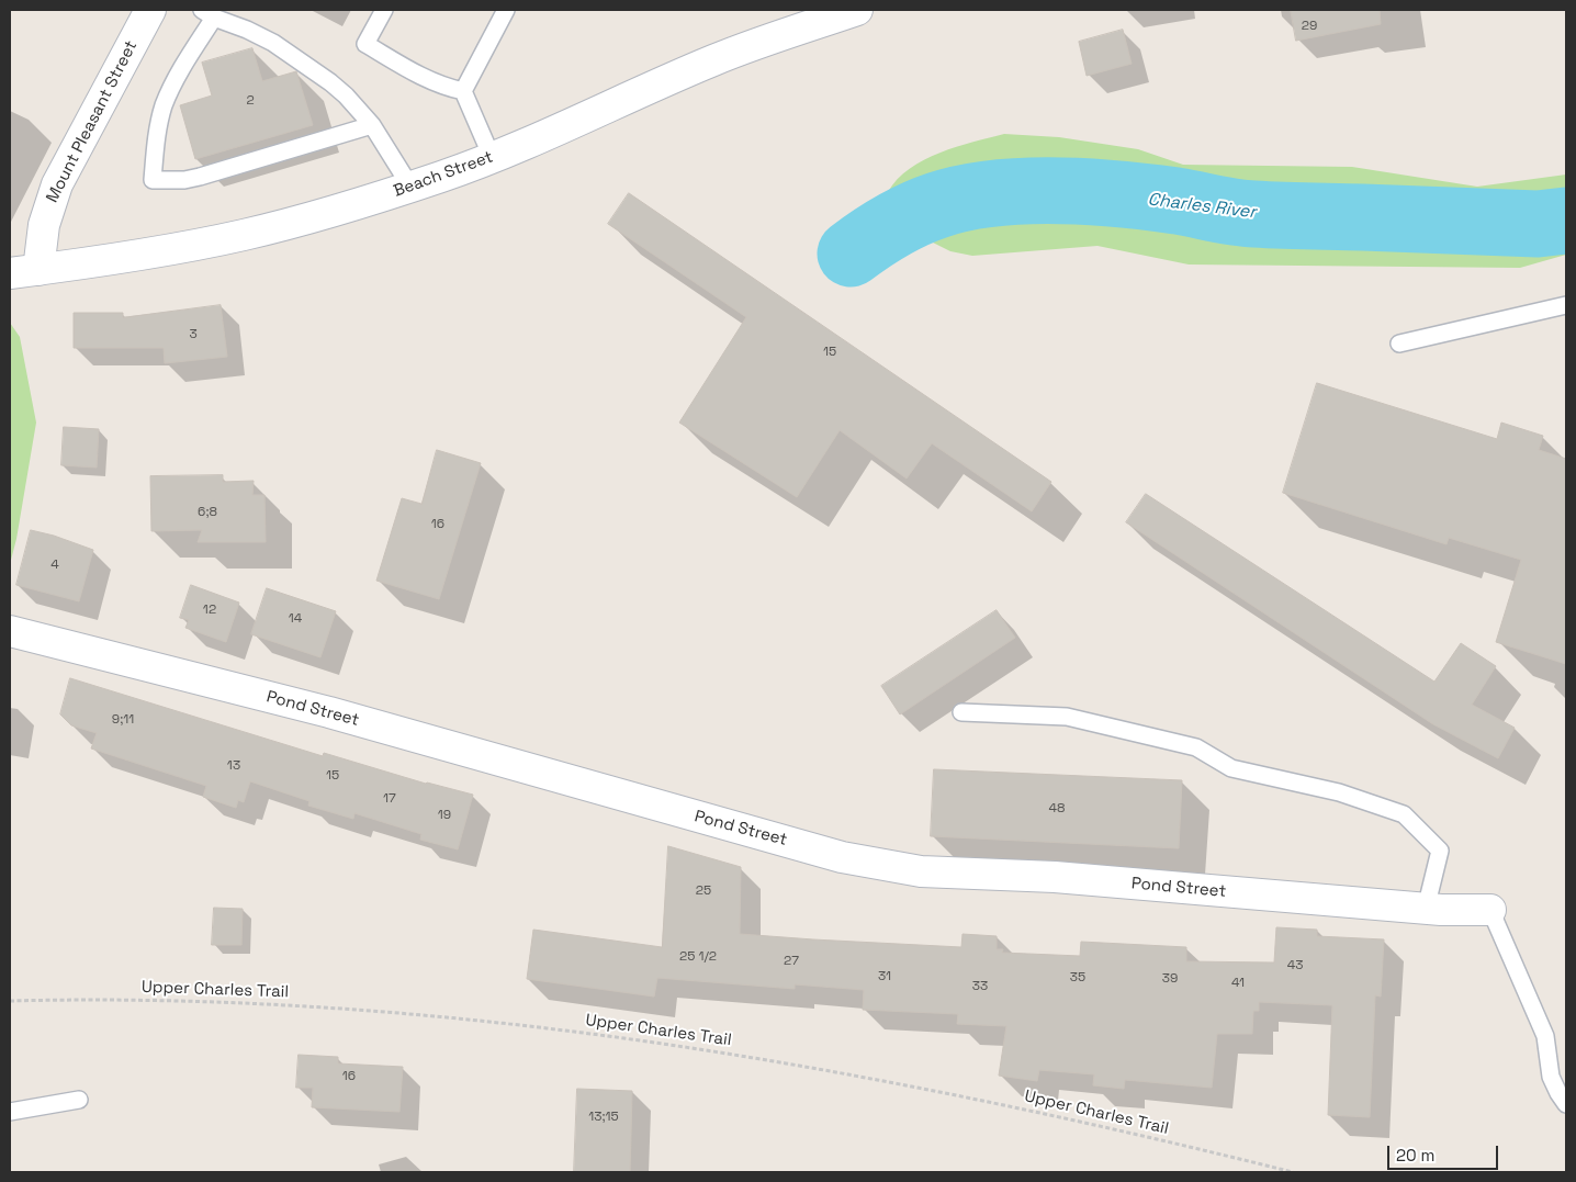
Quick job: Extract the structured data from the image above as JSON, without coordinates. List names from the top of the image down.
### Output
{
  "streets": {
    "street": ["Mount Pleasant Street", "Beach Street", "Pond Street"],
    "path": ["Upper Charles Trail"]
  },
  "crossings": [
    ["Mount Pleasant Street", "Beach Street"]
  ],
  "water": ["Charles River"],
  "house_numbers": [
    "29",
    "2",
    "3",
    "15",
    "6;8",
    "16",
    "4",
    "12",
    "14",
    "9;11",
    "13",
    "15",
    "17",
    "48",
    "19",
    "25",
    "25 1/2",
    "27",
    "43",
    "31",
    "35",
    "39",
    "41",
    "33",
    "16",
    "13;15"
  ],
  "scale_bar": "20 m"
}
